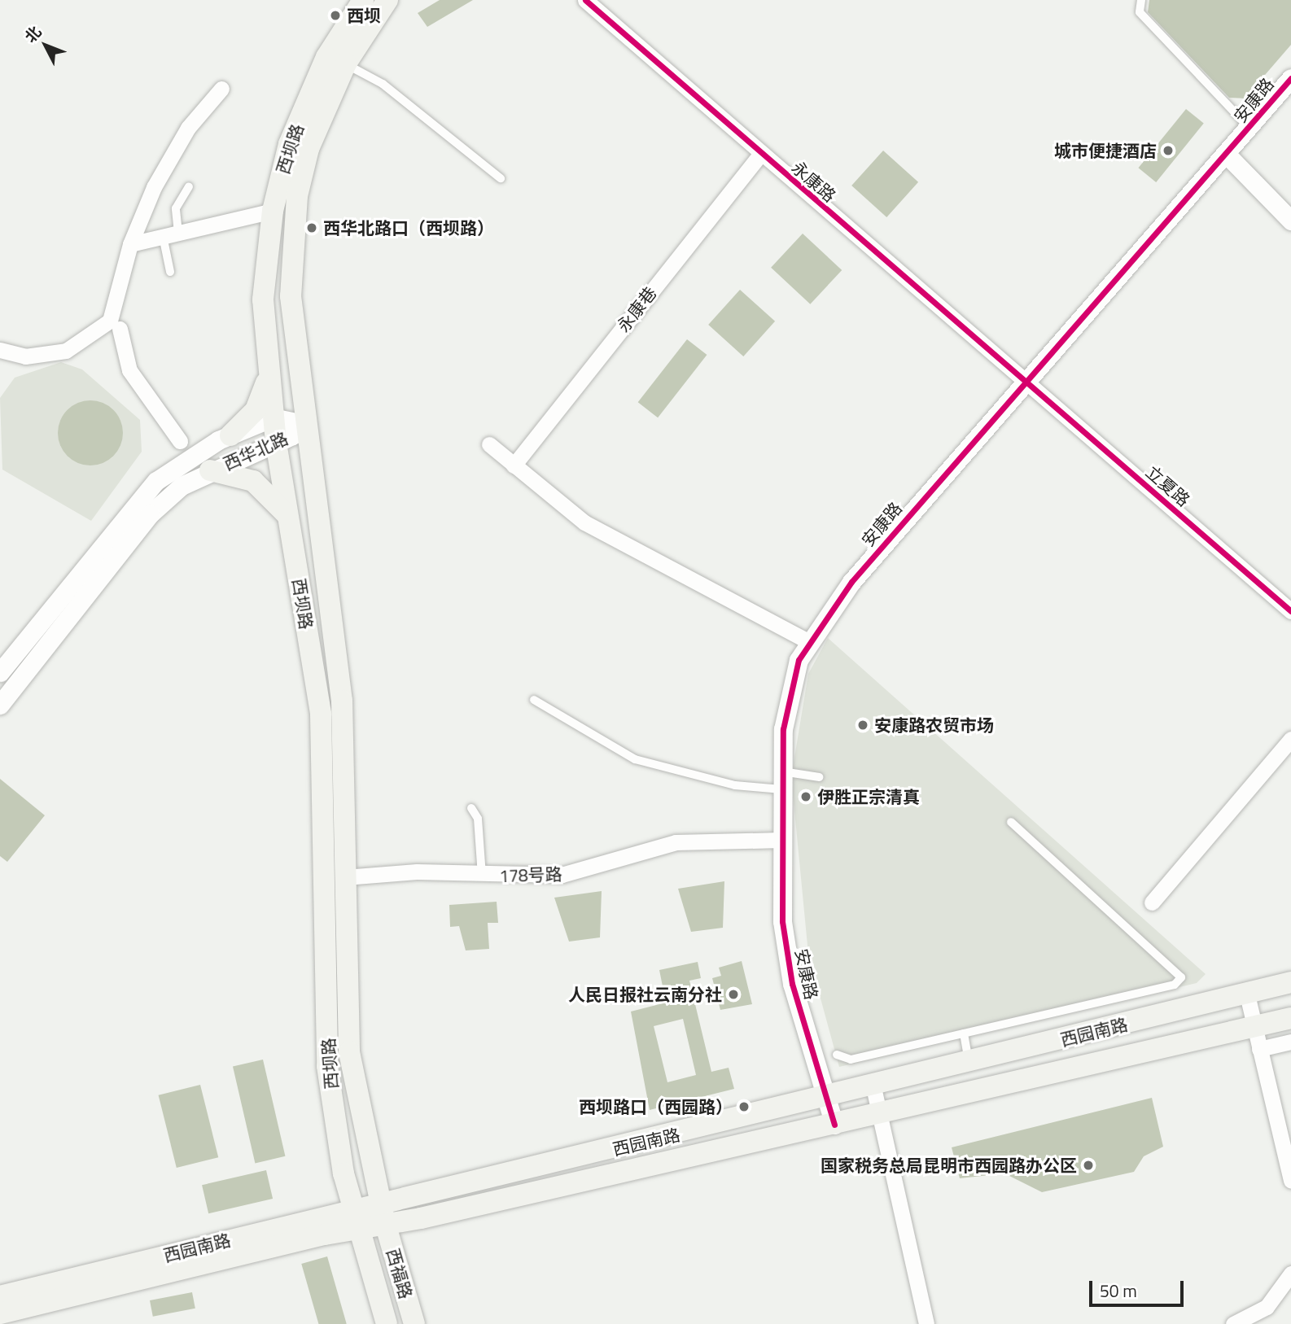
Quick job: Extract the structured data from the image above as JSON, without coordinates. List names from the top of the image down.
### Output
{
  "streets": {
    "main road": ["西坝路", "西园南路", "西福路"],
    "street": [
      "安康路",
      "永康路",
      "永康巷",
      "西华北路",
      "立夏路",
      "178号路"
    ]
  },
  "crossings": [
    ["安康路", "永康路"],
    ["安康路", "立夏路"],
    ["安康路", "178号路"],
    ["安康路", "西园南路"],
    ["西坝路", "西华北路"],
    ["西坝路", "178号路"],
    ["西坝路", "西园南路"],
    ["西坝路", "西福路"],
    ["永康路", "永康巷"],
    ["永康路", "立夏路"],
    ["西园南路", "西福路"]
  ],
  "places": [
    "西坝",
    "城市便捷酒店",
    "西华北路口（西坝路）",
    "安康路农贸市场",
    "伊胜正宗清真",
    "人民日报社云南分社",
    "西坝路口（西园路）",
    "国家税务总局昆明市西园路办公区"
  ],
  "scale_bar": "50 m",
  "north": "top left"
}
